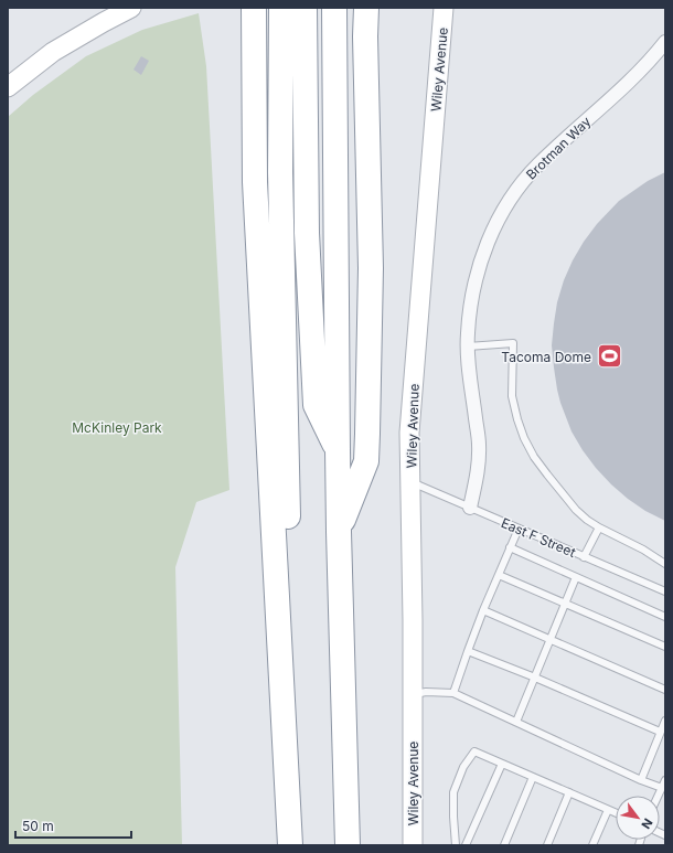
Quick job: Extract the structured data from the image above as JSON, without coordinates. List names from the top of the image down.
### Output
{
  "streets": {
    "street": ["Wiley Avenue", "Brotman Way"],
    "lane": ["East F Street"]
  },
  "crossings": [
    ["Wiley Avenue", "East F Street"],
    ["Brotman Way", "East F Street"]
  ],
  "parks": ["McKinley Park"],
  "places": {
    "sports": ["Tacoma Dome"]
  },
  "scale_bar": "50 m",
  "north": "bottom right"
}
